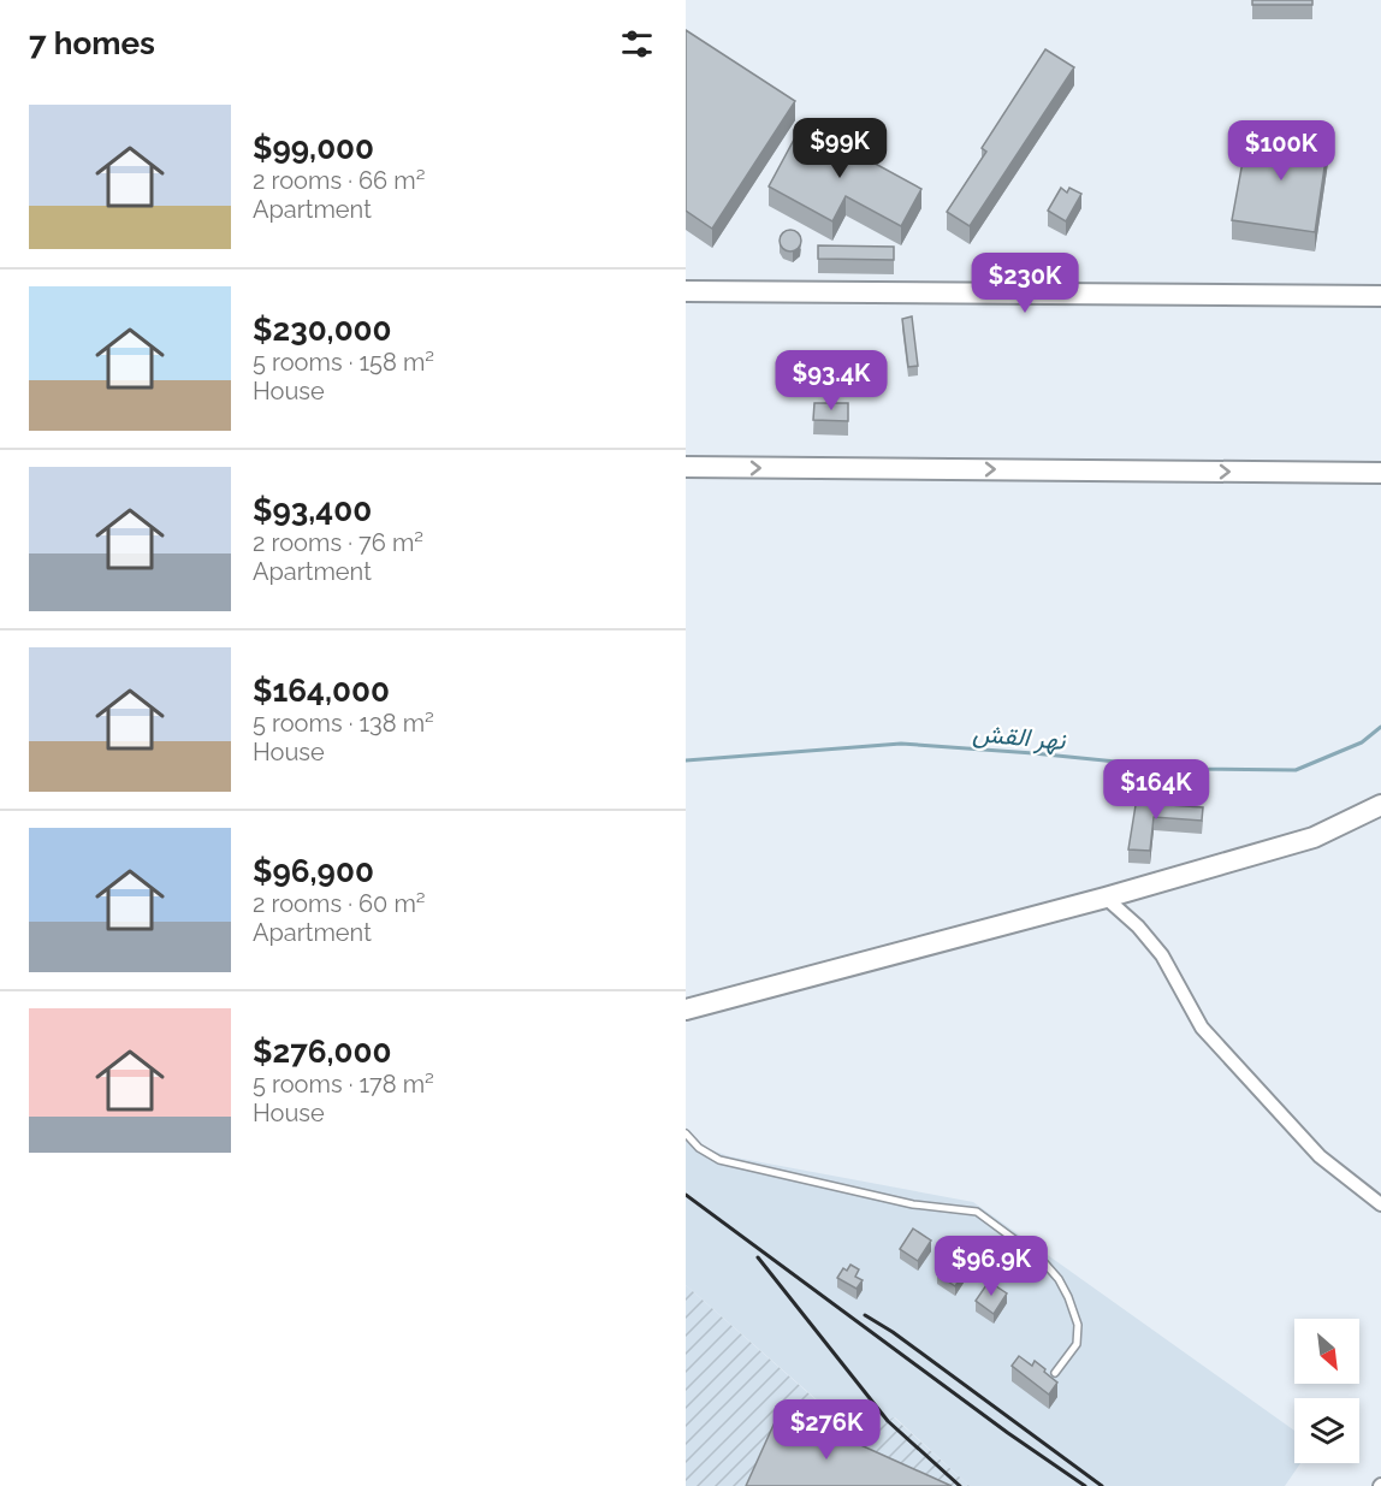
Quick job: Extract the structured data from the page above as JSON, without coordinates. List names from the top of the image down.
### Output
{
  "water": ["نهر القش"],
  "north": "bottom right",
  "page": {
    "heading": "7 homes",
    "list": [
      {
        "name": "$99,000",
        "note": "2 rooms · 66 m² · Apartment"
      },
      {
        "name": "$230,000",
        "note": "5 rooms · 158 m² · House"
      },
      {
        "name": "$93,400",
        "note": "2 rooms · 76 m² · Apartment"
      },
      {
        "name": "$164,000",
        "note": "5 rooms · 138 m² · House"
      },
      {
        "name": "$96,900",
        "note": "2 rooms · 60 m² · Apartment"
      },
      {
        "name": "$276,000",
        "note": "5 rooms · 178 m² · House"
      }
    ],
    "price": [
      "$99K",
      "$100K",
      "$230K",
      "$93.4K",
      "$164K",
      "$96.9K",
      "$276K"
    ]
  }
}
